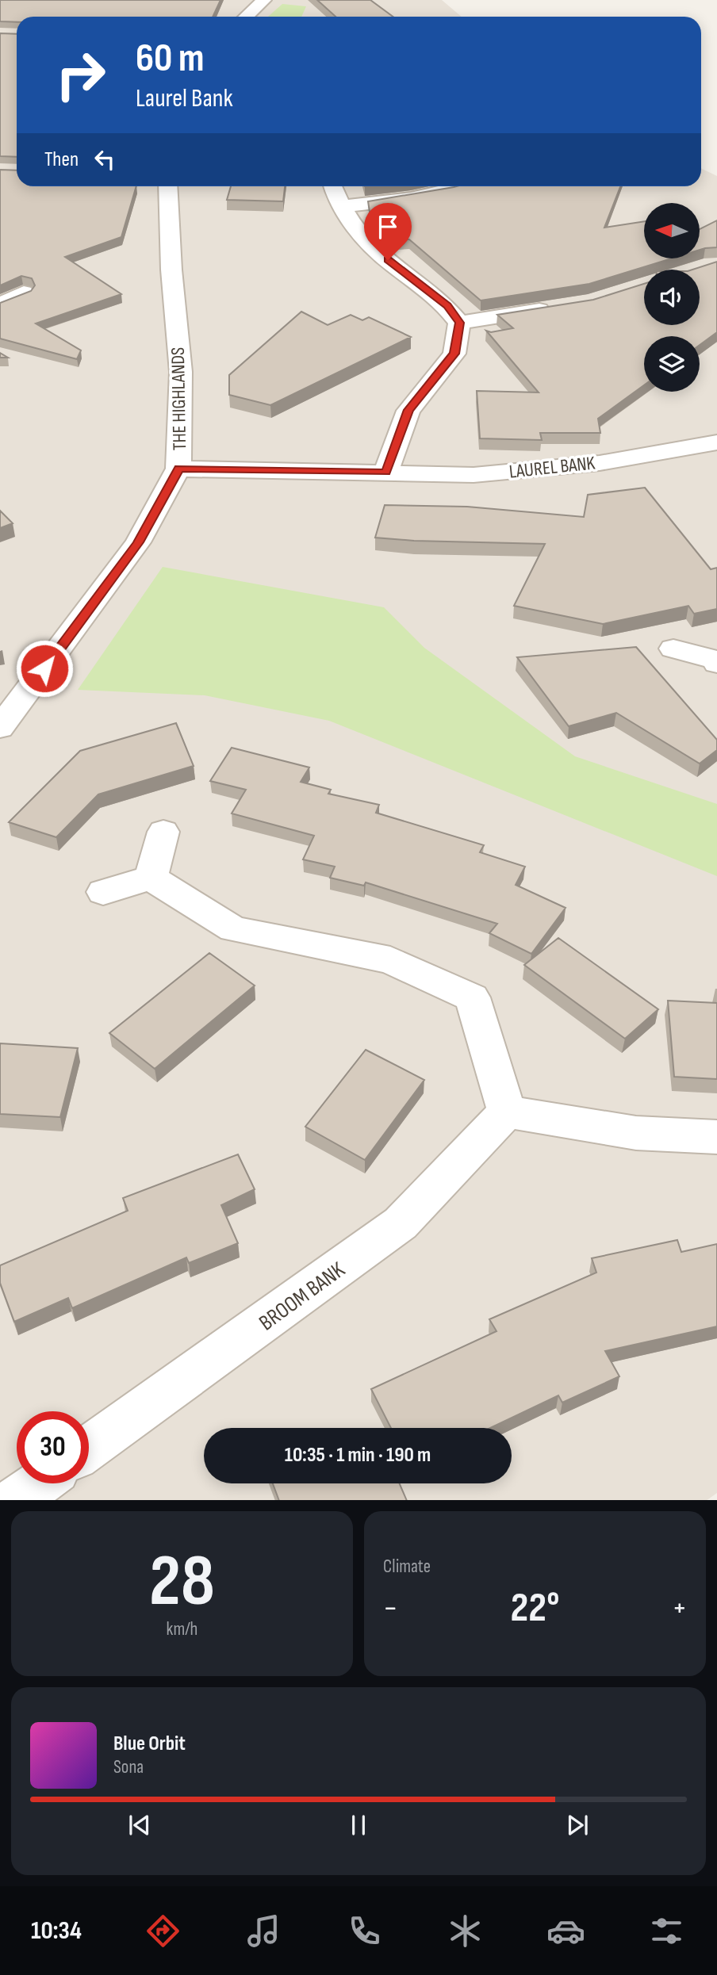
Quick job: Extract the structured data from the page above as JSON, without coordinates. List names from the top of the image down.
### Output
{
  "streets": {
    "street": ["THE HIGHLANDS", "LAUREL BANK", "BROOM BANK"]
  },
  "crossings": [
    ["THE HIGHLANDS", "LAUREL BANK"]
  ],
  "north": "left",
  "page": {
    "turn": ["60 m", "Laurel Bank"],
    "then": "Then",
    "limit": "30",
    "trip": "10:35 · 1 min · 190 m",
    "tile": [
      ["28", "km/h"],
      "Climate"
    ],
    "heat": ["−", "22°", "+"],
    "song": ["Blue Orbit", "Sona"],
    "tabs": "10:34"
  }
}
